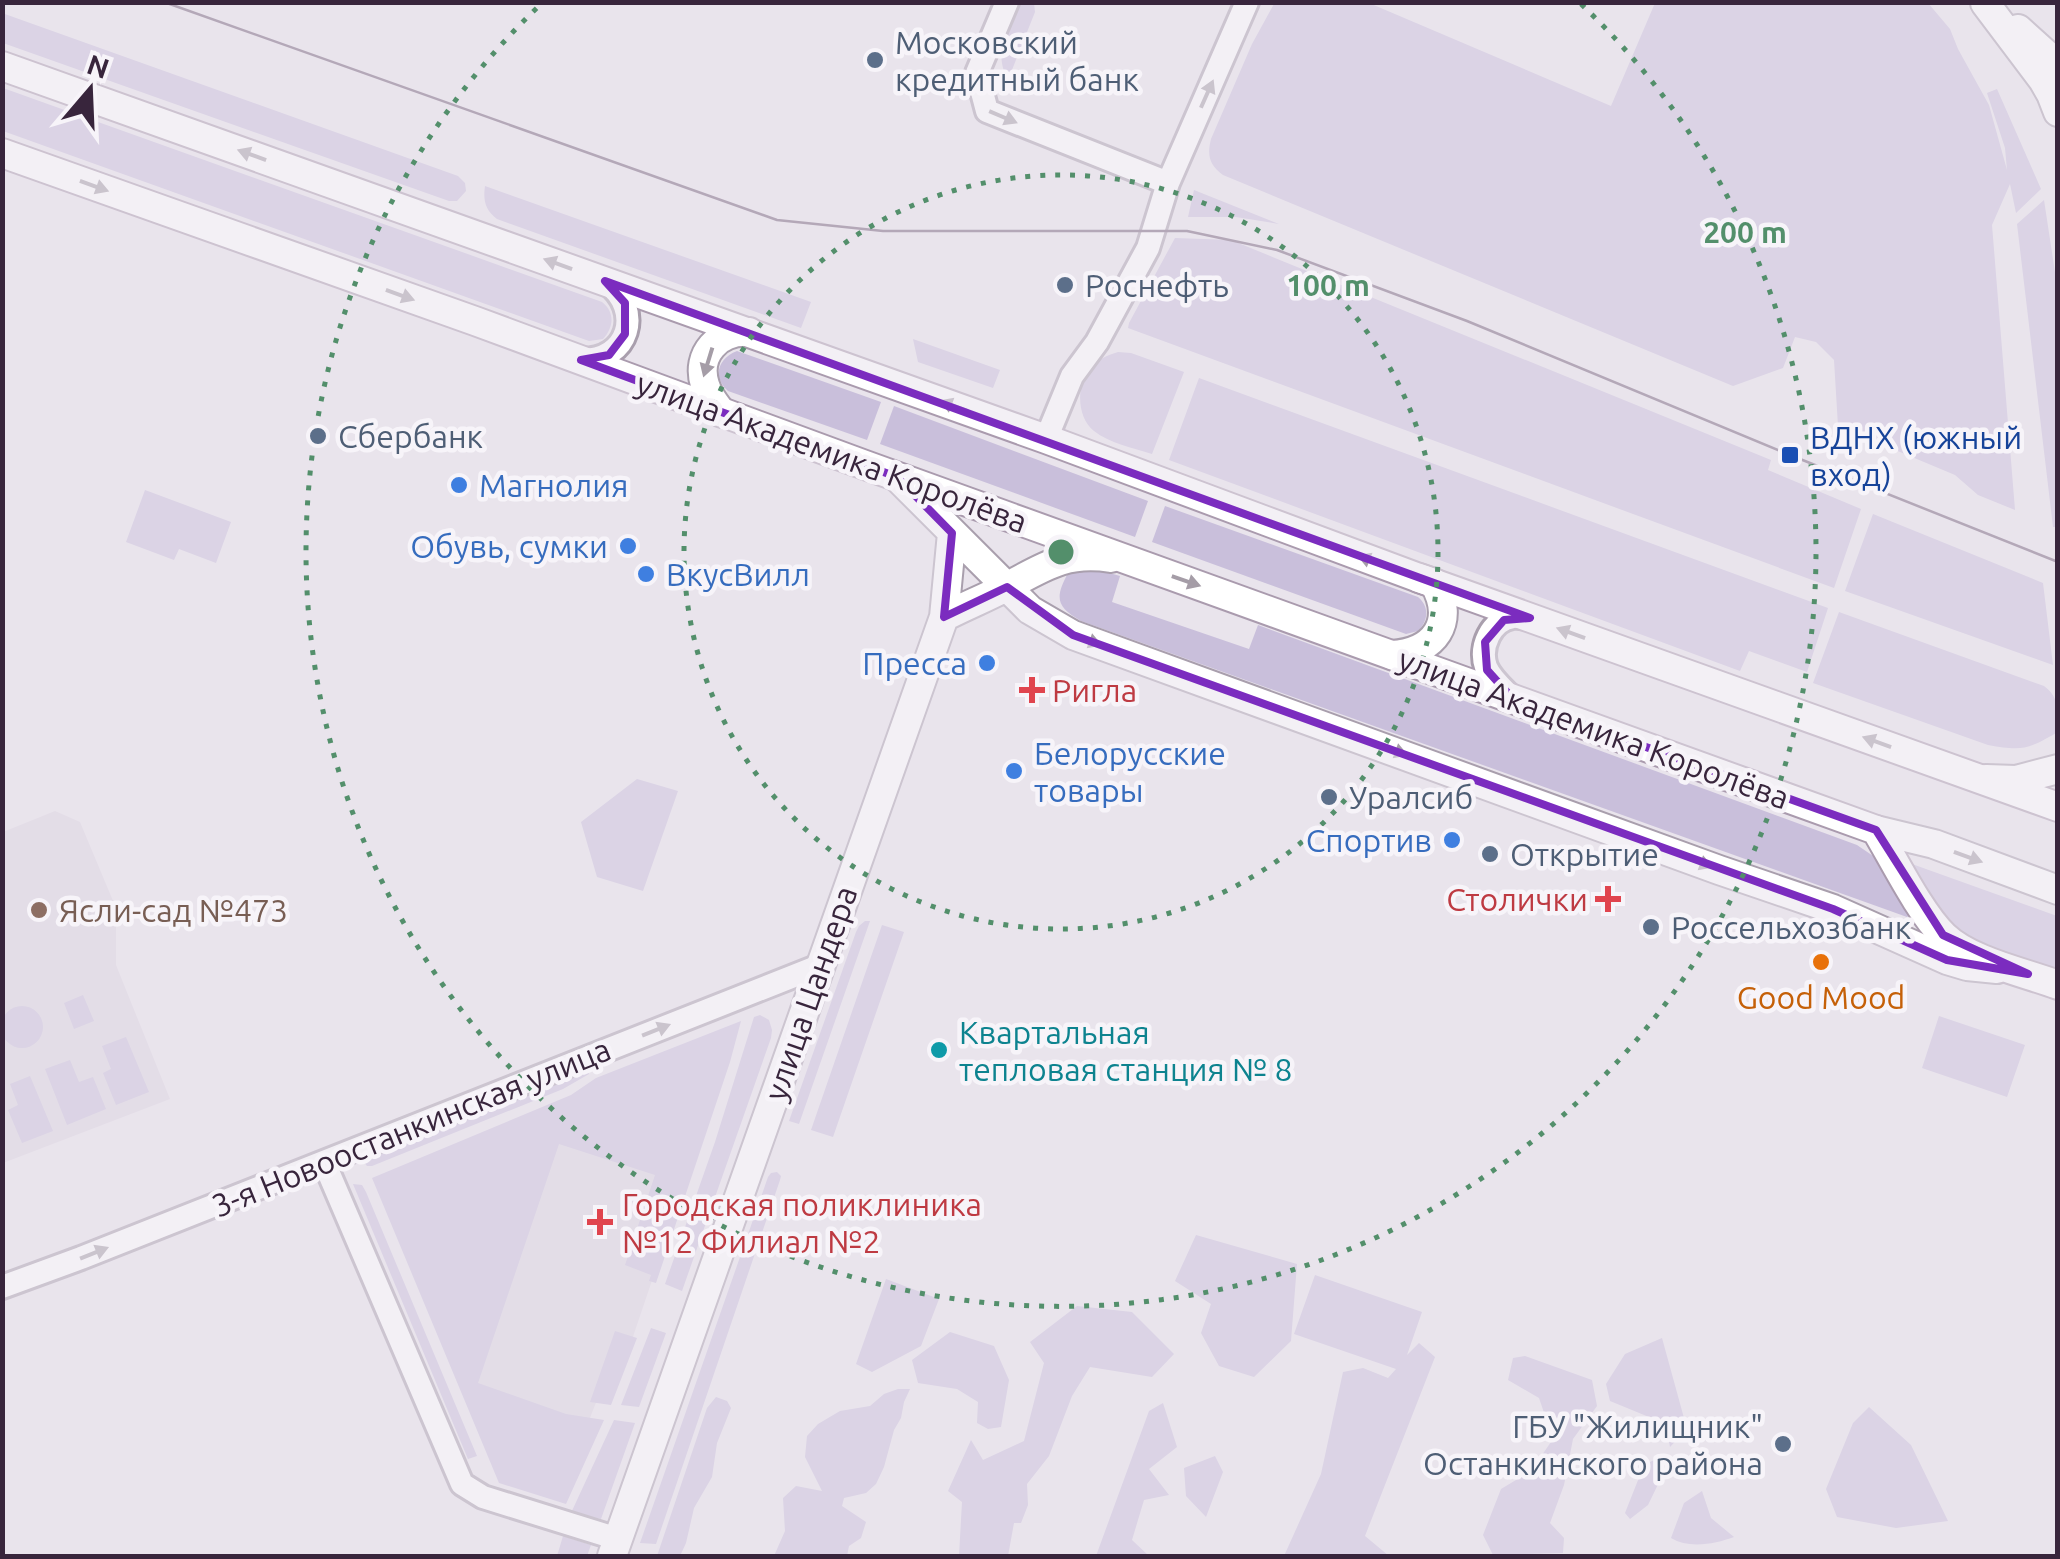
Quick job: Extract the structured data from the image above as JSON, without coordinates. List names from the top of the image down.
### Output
{
  "streets": {
    "main road": ["улица Академика Королёва", "улица Цандера"],
    "street": ["3-я Новоостанкинская улица"]
  },
  "crossings": [
    ["улица Цандера", "3-я Новоостанкинская улица"]
  ],
  "one_way": ["3-я Новоостанкинская улица"],
  "places": {
    "other": [
      "Московский кредитный банк",
      "Роснефть",
      "Сбербанк",
      "Магнолия",
      "Обувь, сумки",
      "ВкусВилл",
      "Пресса",
      "Белорусские товары",
      "Уралсиб",
      "Спортив",
      "Открытие",
      "Ясли-сад №473",
      "Россельхозбанк",
      "Good Mood",
      "Квартальная тепловая станция № 8",
      "ГБУ \"Жилищник\" Останкинского района"
    ],
    "transit": ["ВДНХ (южный вход)"],
    "health": ["Ригла", "Столички", "Городская поликлиника №12 Филиал №2"]
  },
  "north": "top",
  "rings": ["200 m", "100 m"]
}
